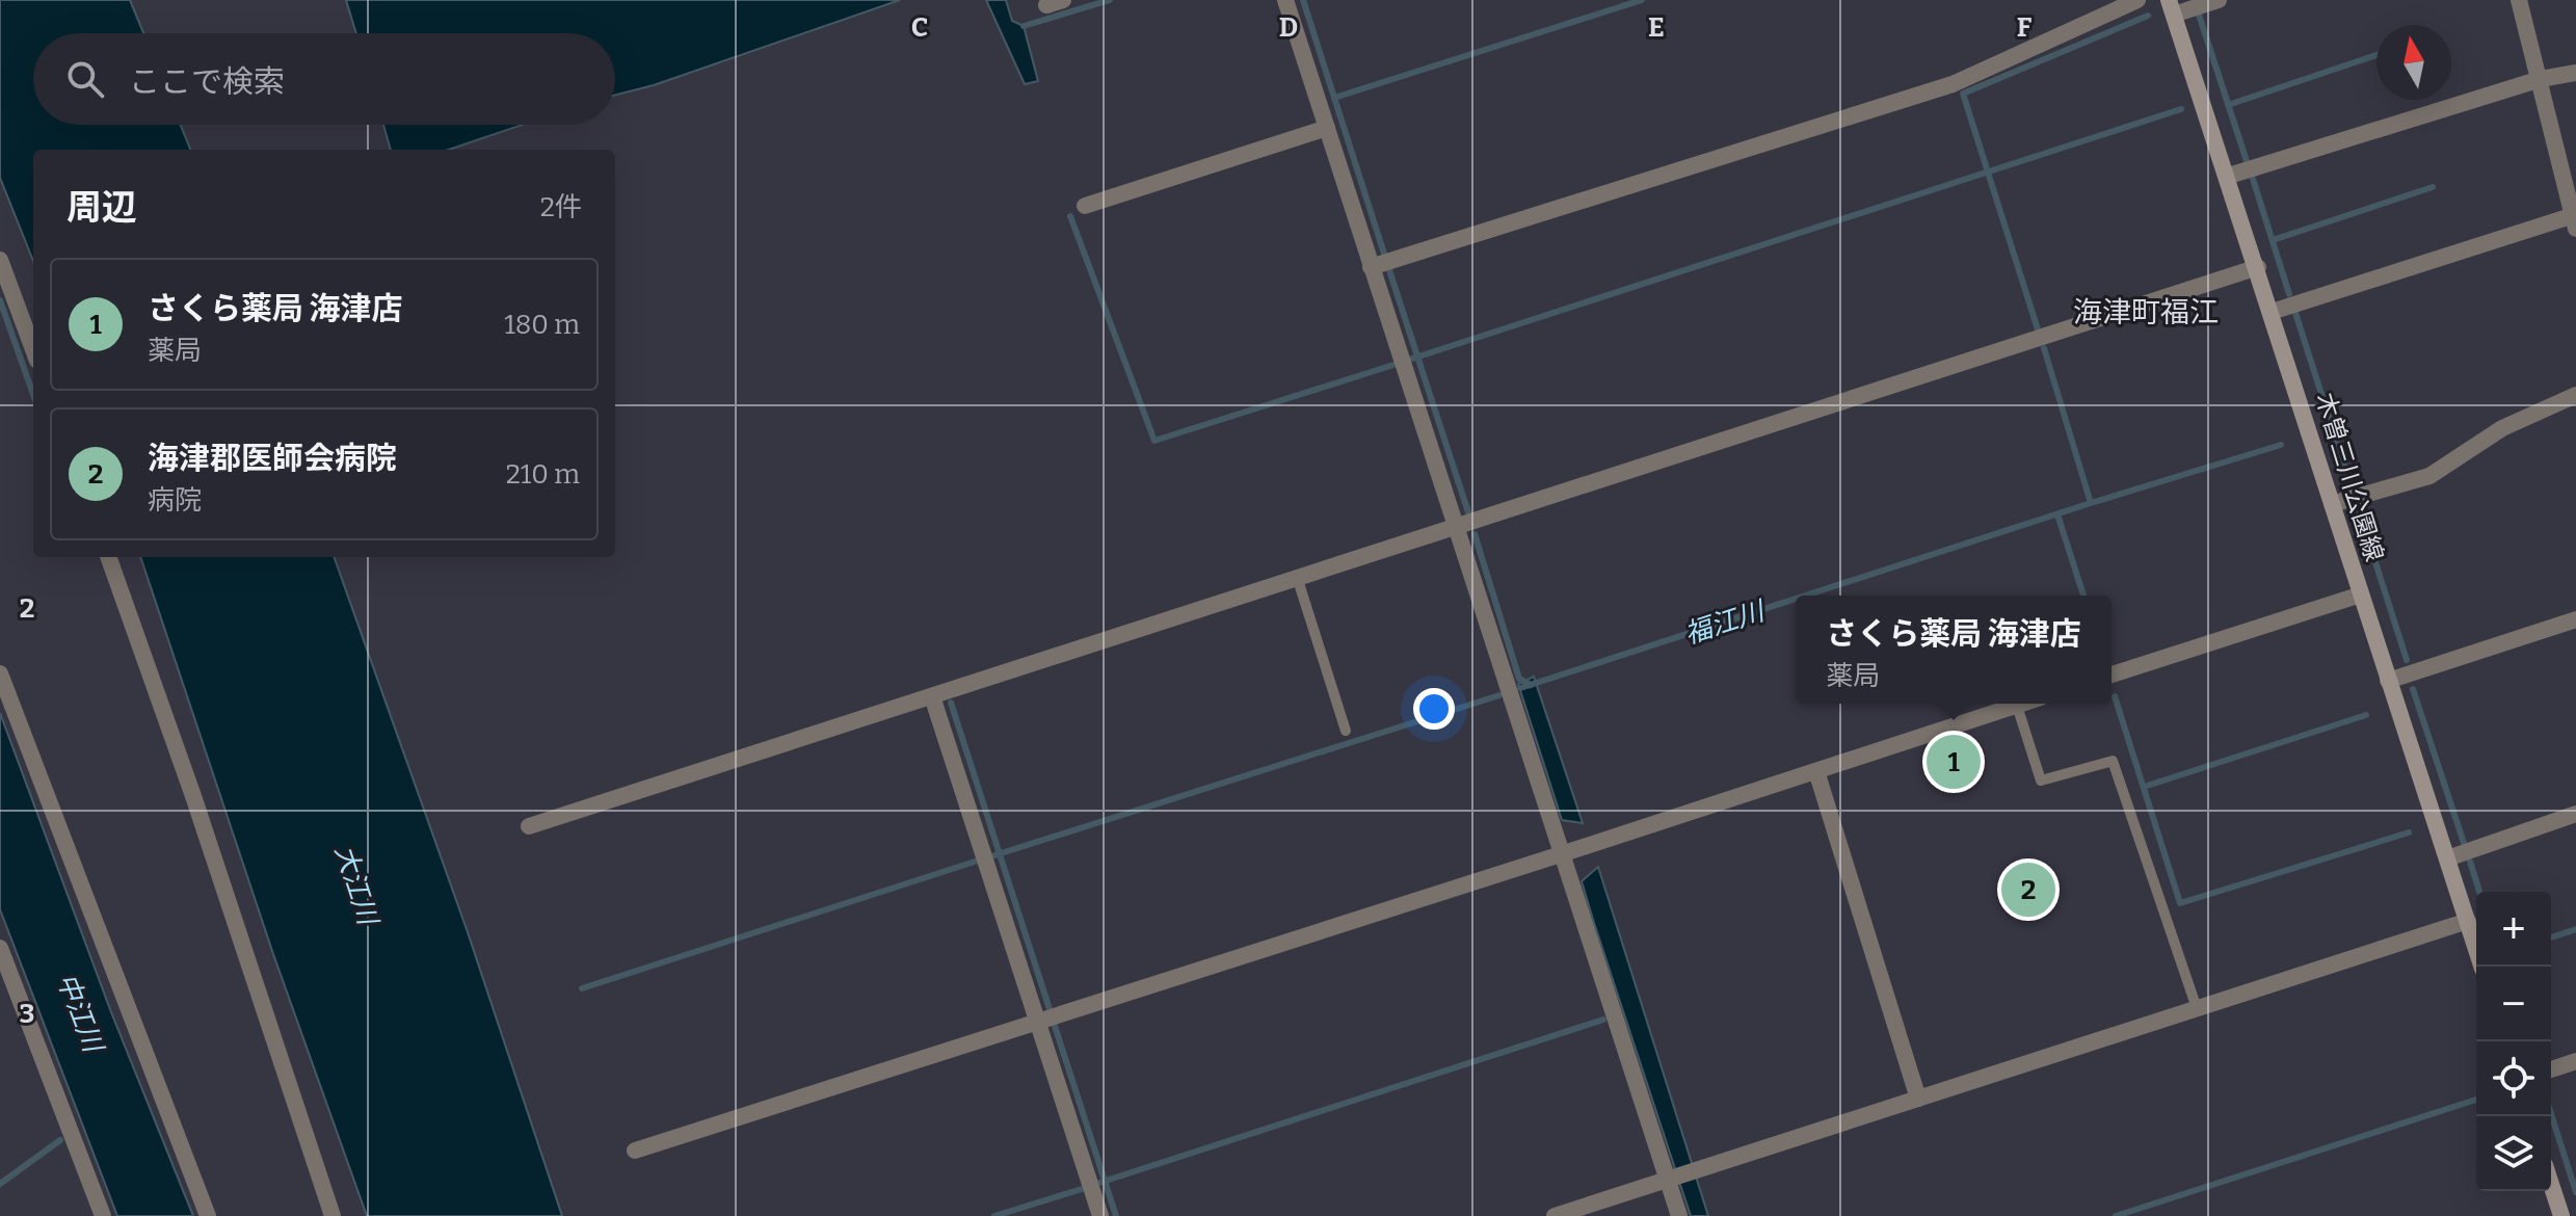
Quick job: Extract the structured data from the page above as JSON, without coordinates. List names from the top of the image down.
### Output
{
  "streets": {
    "main road": ["木曽三川公園線"]
  },
  "districts": ["海津町福江"],
  "water": ["福江川", "大江川", "中江川"],
  "north": "top",
  "page": {
    "search": "ここで検索",
    "heading": ["周辺", "2件"],
    "list": [
      {
        "mark": "1",
        "name": "さくら薬局 海津店",
        "note": "薬局",
        "value": "180 m"
      },
      {
        "mark": "2",
        "name": "海津郡医師会病院",
        "note": "病院",
        "value": "210 m"
      }
    ],
    "popup": ["さくら薬局 海津店", "薬局"],
    "pins": ["1", "2"],
    "map_buttons": ["+", "−"]
  },
  "grid": {
    "columns": [
      "C",
      "D",
      "E",
      "F"
    ],
    "rows": ["2", "3"]
  }
}
